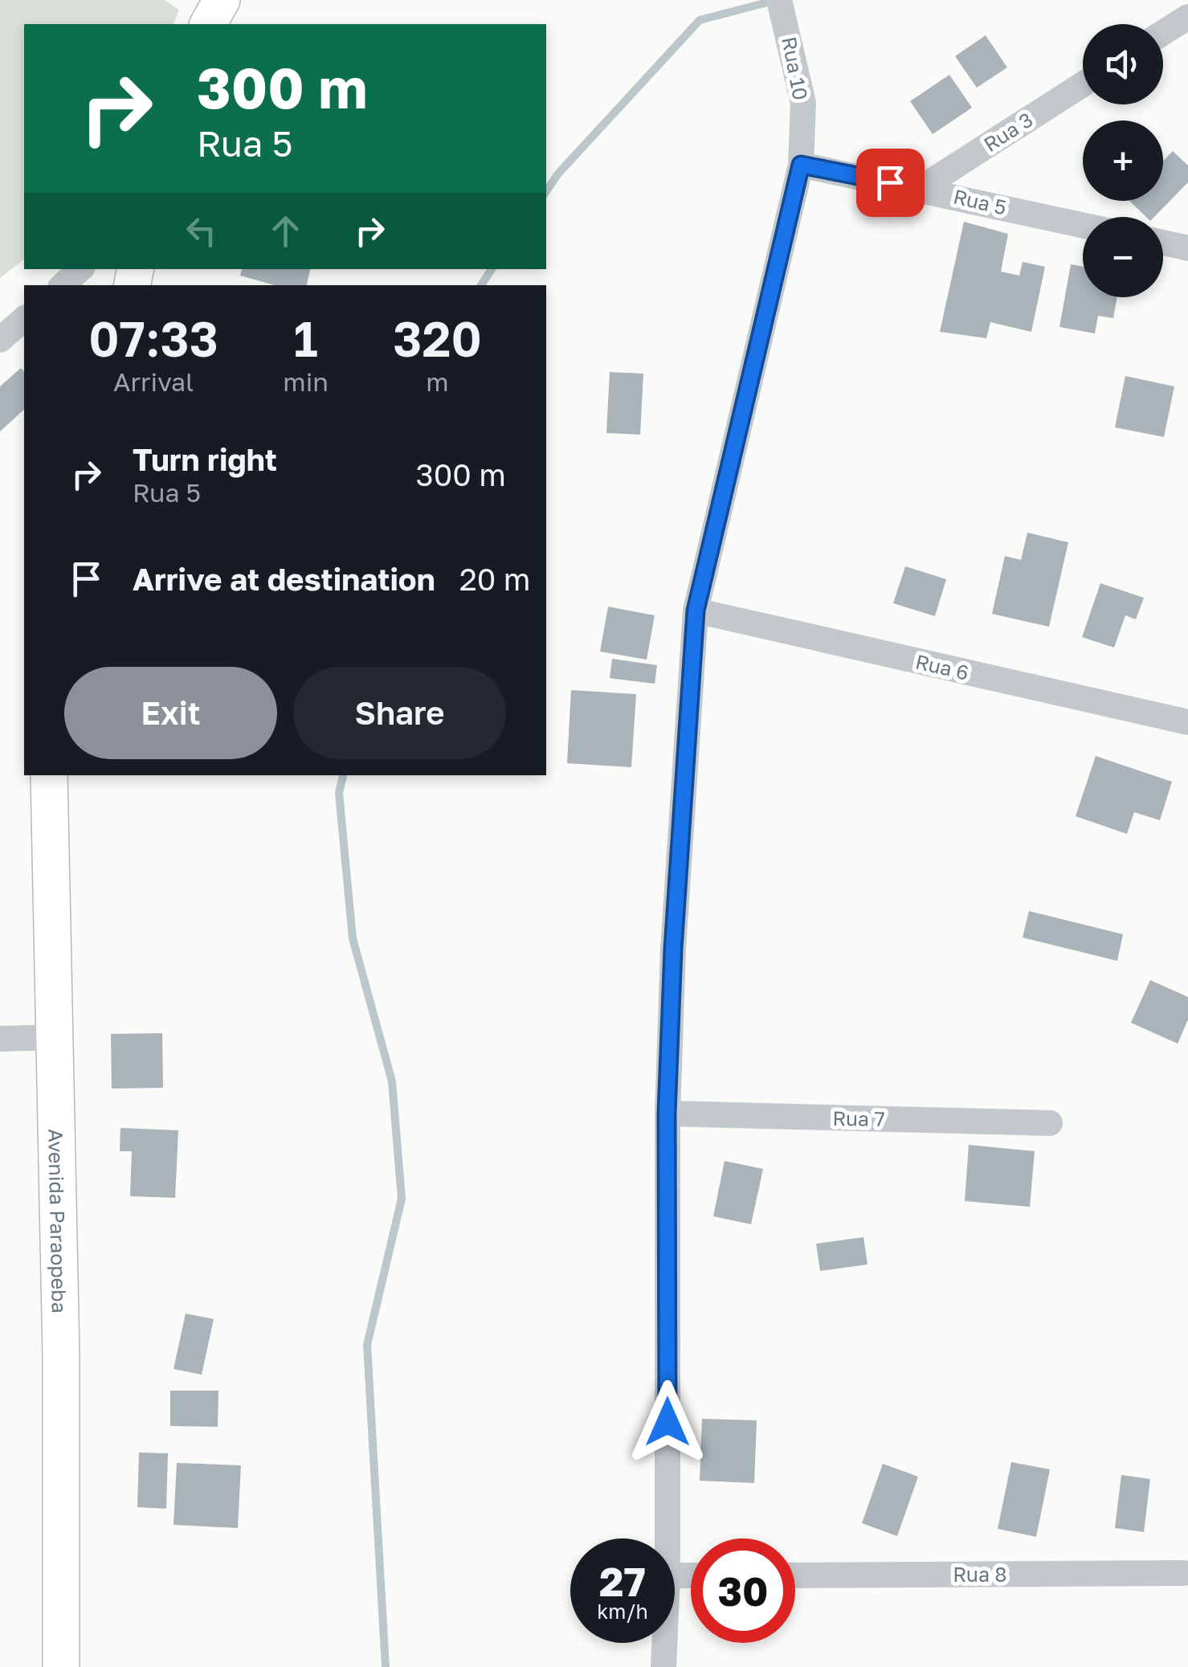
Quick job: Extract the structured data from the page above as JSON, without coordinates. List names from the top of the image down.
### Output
{
  "streets": {
    "main road": ["Avenida Paraopeba"],
    "street": [
      "Rua 10",
      "Rua 3",
      "Rua 5",
      "Rua 6",
      "Rua 7",
      "Rua 8"
    ]
  },
  "crossings": [
    ["Rua 10", "Rua 5"],
    ["Rua 10", "Rua 6"],
    ["Rua 10", "Rua 7"],
    ["Rua 3", "Rua 5"]
  ],
  "page": {
    "map_buttons": ["+", "−"],
    "turn": ["300 m", "Rua 5"],
    "eta": [
      "07:33",
      "Arrival",
      "1",
      "min",
      "320",
      "m"
    ],
    "list": [
      {
        "name": "Turn right",
        "note": "Rua 5",
        "value": "300 m"
      },
      {
        "name": "Arrive at destination",
        "value": "20 m"
      }
    ],
    "buttons": ["Exit", "Share"],
    "speed": "27 km/h",
    "limit": "30"
  }
}
